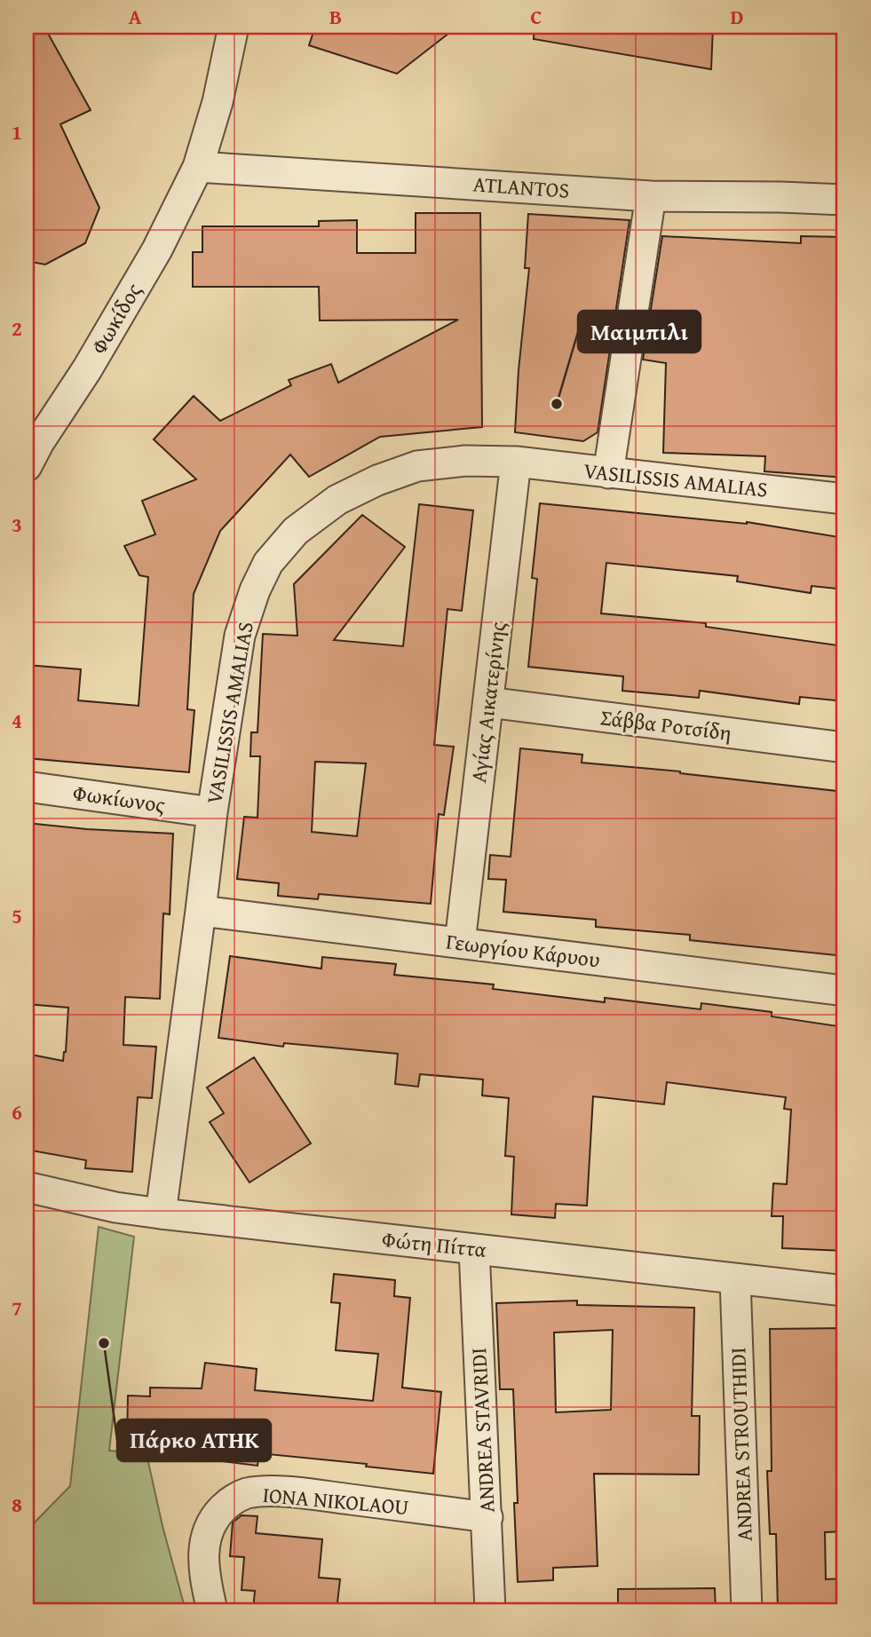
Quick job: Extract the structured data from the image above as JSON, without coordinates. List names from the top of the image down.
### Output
{
  "streets": {
    "street": [
      "ATLANTOS",
      "Φωκίδος",
      "VASILISSIS AMALIAS",
      "Αγίας Αικατερίνης",
      "Σάββα Ροτσίδη",
      "Φωκίωνος",
      "Γεωργίου Κάρυου",
      "Φώτη Πίττα",
      "ANDREA STAVRIDI",
      "ANDREA STROUTHIDI",
      "IONA NIKOLAOU"
    ]
  },
  "crossings": [
    ["ATLANTOS", "Φωκίδος"],
    ["VASILISSIS AMALIAS", "Αγίας Αικατερίνης"],
    ["VASILISSIS AMALIAS", "Φωκίωνος"],
    ["VASILISSIS AMALIAS", "Γεωργίου Κάρυου"],
    ["VASILISSIS AMALIAS", "Φώτη Πίττα"],
    ["Αγίας Αικατερίνης", "Σάββα Ροτσίδη"],
    ["Αγίας Αικατερίνης", "Γεωργίου Κάρυου"],
    ["Φώτη Πίττα", "ANDREA STAVRIDI"],
    ["Φώτη Πίττα", "ANDREA STROUTHIDI"],
    ["ANDREA STAVRIDI", "IONA NIKOLAOU"]
  ],
  "places": ["Μαιμπιλι", "Πάρκο ΑΤΗΚ"],
  "grid": {
    "columns": [
      "A",
      "B",
      "C",
      "D"
    ],
    "rows": [
      "1",
      "2",
      "3",
      "4",
      "5",
      "6",
      "7",
      "8"
    ]
  }
}
